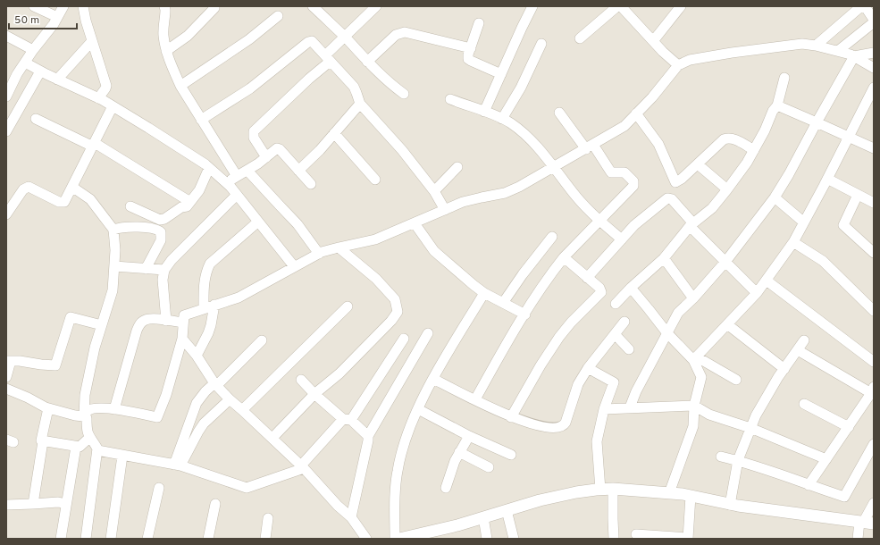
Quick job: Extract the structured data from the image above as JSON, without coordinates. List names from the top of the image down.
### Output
{
  "scale_bar": "50 m"
}
